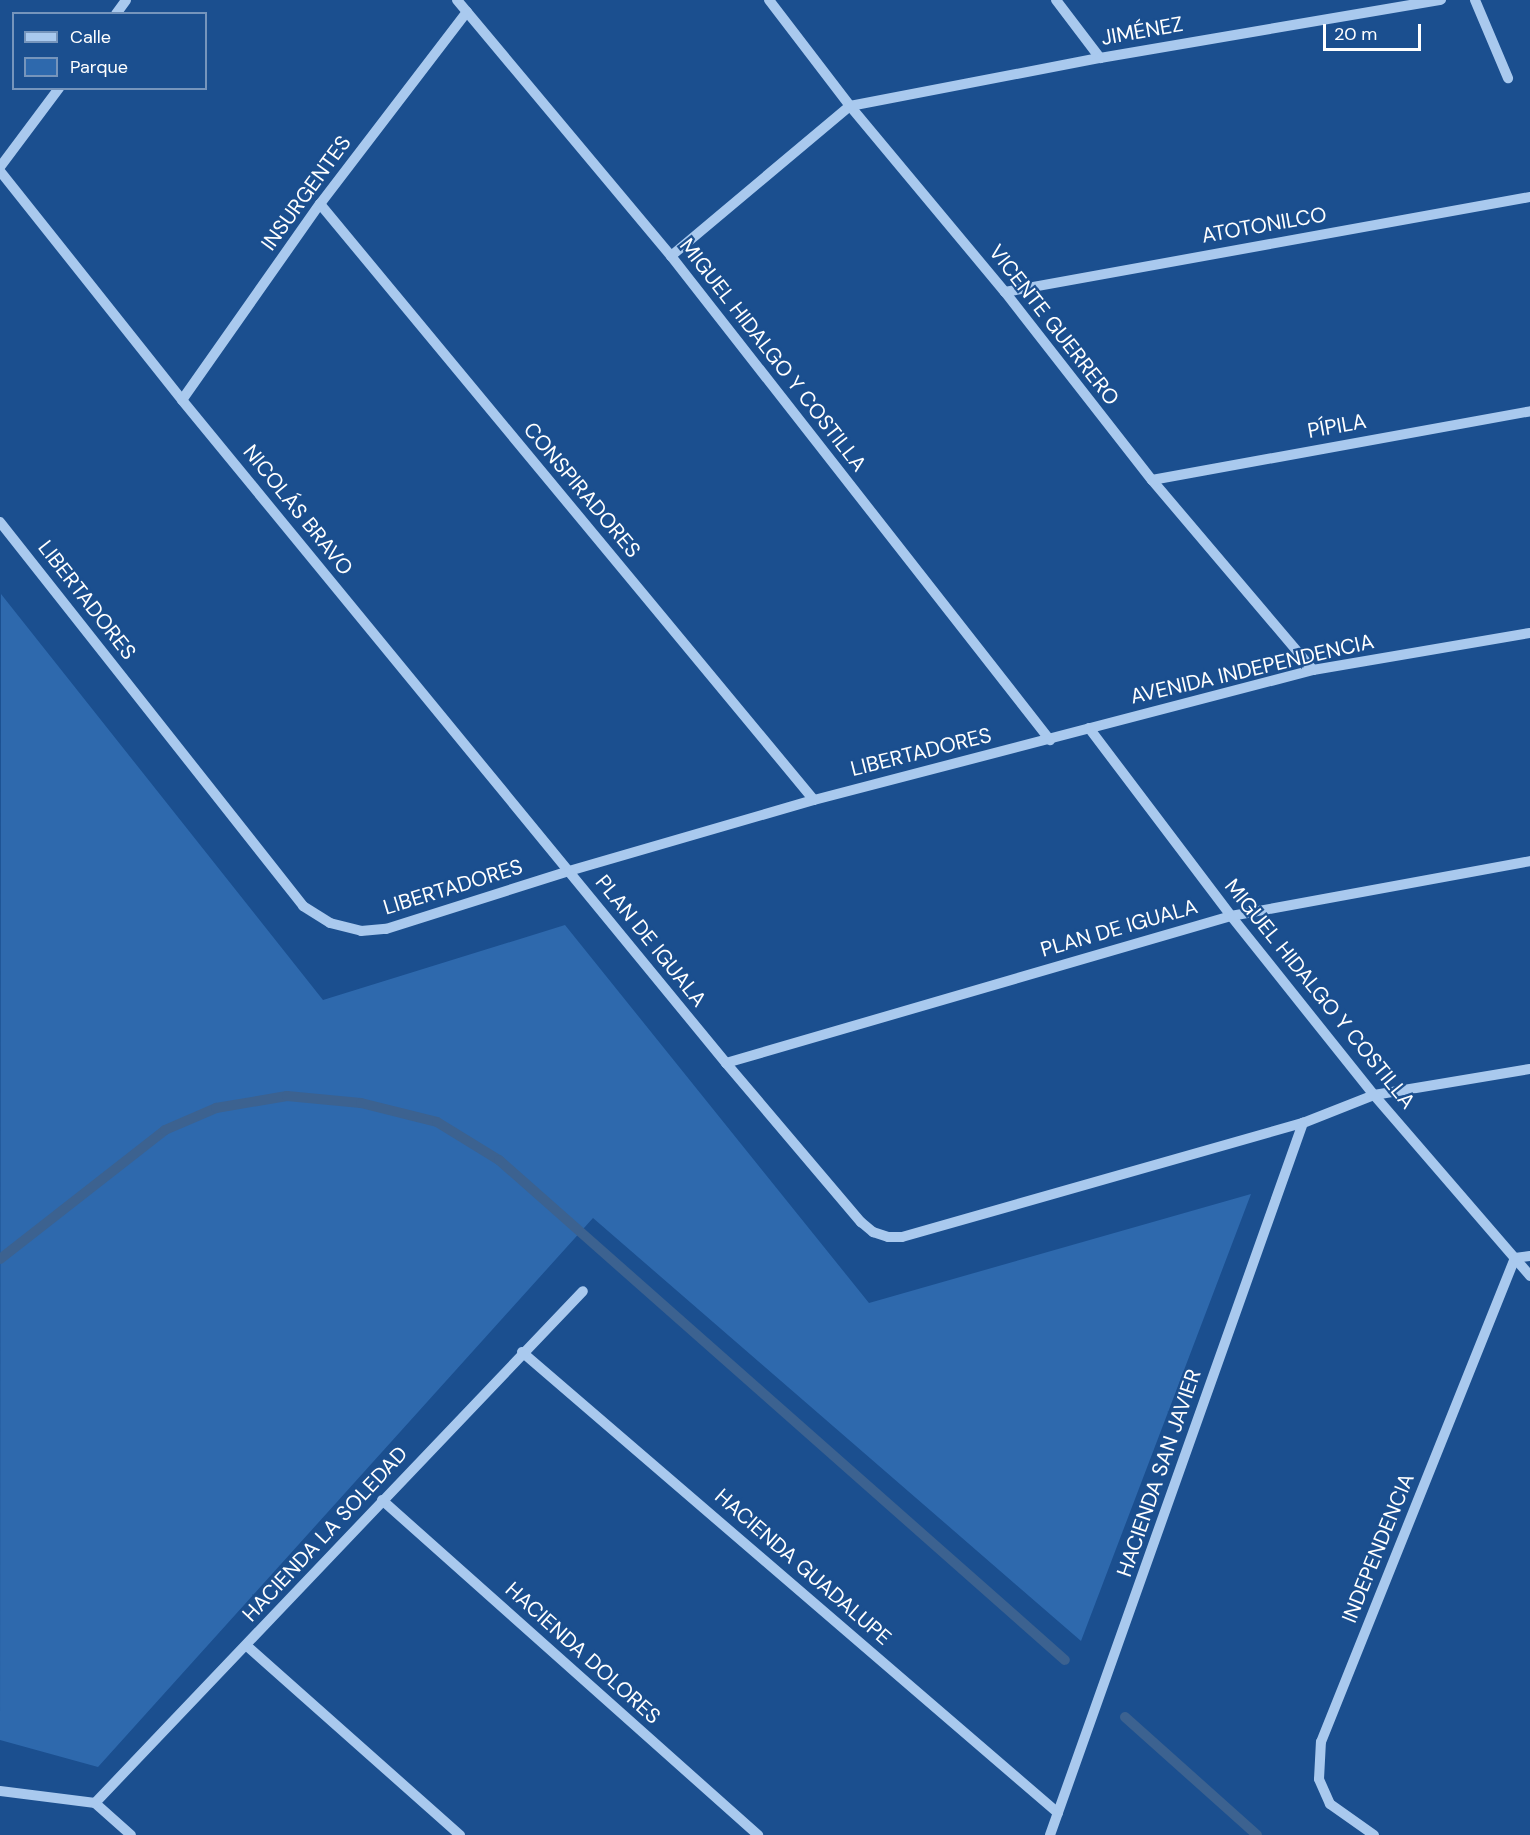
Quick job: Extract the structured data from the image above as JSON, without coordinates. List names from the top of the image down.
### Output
{
  "streets": {
    "street": [
      "JIMÉNEZ",
      "INSURGENTES",
      "ATOTONILCO",
      "VICENTE GUERRERO",
      "MIGUEL HIDALGO Y COSTILLA",
      "PÍPILA",
      "CONSPIRADORES",
      "NICOLÁS BRAVO",
      "LIBERTADORES",
      "AVENIDA INDEPENDENCIA",
      "PLAN DE IGUALA",
      "HACIENDA SAN JAVIER",
      "HACIENDA LA SOLEDAD",
      "INDEPENDENCIA",
      "HACIENDA GUADALUPE",
      "HACIENDA DOLORES"
    ]
  },
  "crossings": [
    ["JIMÉNEZ", "VICENTE GUERRERO"],
    ["INSURGENTES", "MIGUEL HIDALGO Y COSTILLA"],
    ["INSURGENTES", "CONSPIRADORES"],
    ["INSURGENTES", "NICOLÁS BRAVO"],
    ["ATOTONILCO", "VICENTE GUERRERO"],
    ["VICENTE GUERRERO", "PÍPILA"],
    ["VICENTE GUERRERO", "AVENIDA INDEPENDENCIA"],
    ["MIGUEL HIDALGO Y COSTILLA", "LIBERTADORES"],
    ["MIGUEL HIDALGO Y COSTILLA", "AVENIDA INDEPENDENCIA"],
    ["MIGUEL HIDALGO Y COSTILLA", "PLAN DE IGUALA"],
    ["MIGUEL HIDALGO Y COSTILLA", "INDEPENDENCIA"],
    ["CONSPIRADORES", "LIBERTADORES"],
    ["NICOLÁS BRAVO", "LIBERTADORES"],
    ["NICOLÁS BRAVO", "PLAN DE IGUALA"],
    ["LIBERTADORES", "AVENIDA INDEPENDENCIA"],
    ["LIBERTADORES", "PLAN DE IGUALA"],
    ["PLAN DE IGUALA", "HACIENDA SAN JAVIER"],
    ["HACIENDA SAN JAVIER", "HACIENDA GUADALUPE"],
    ["HACIENDA LA SOLEDAD", "HACIENDA GUADALUPE"],
    ["HACIENDA LA SOLEDAD", "HACIENDA DOLORES"]
  ],
  "legend": ["Calle", "Parque"],
  "scale_bar": "20 m"
}
